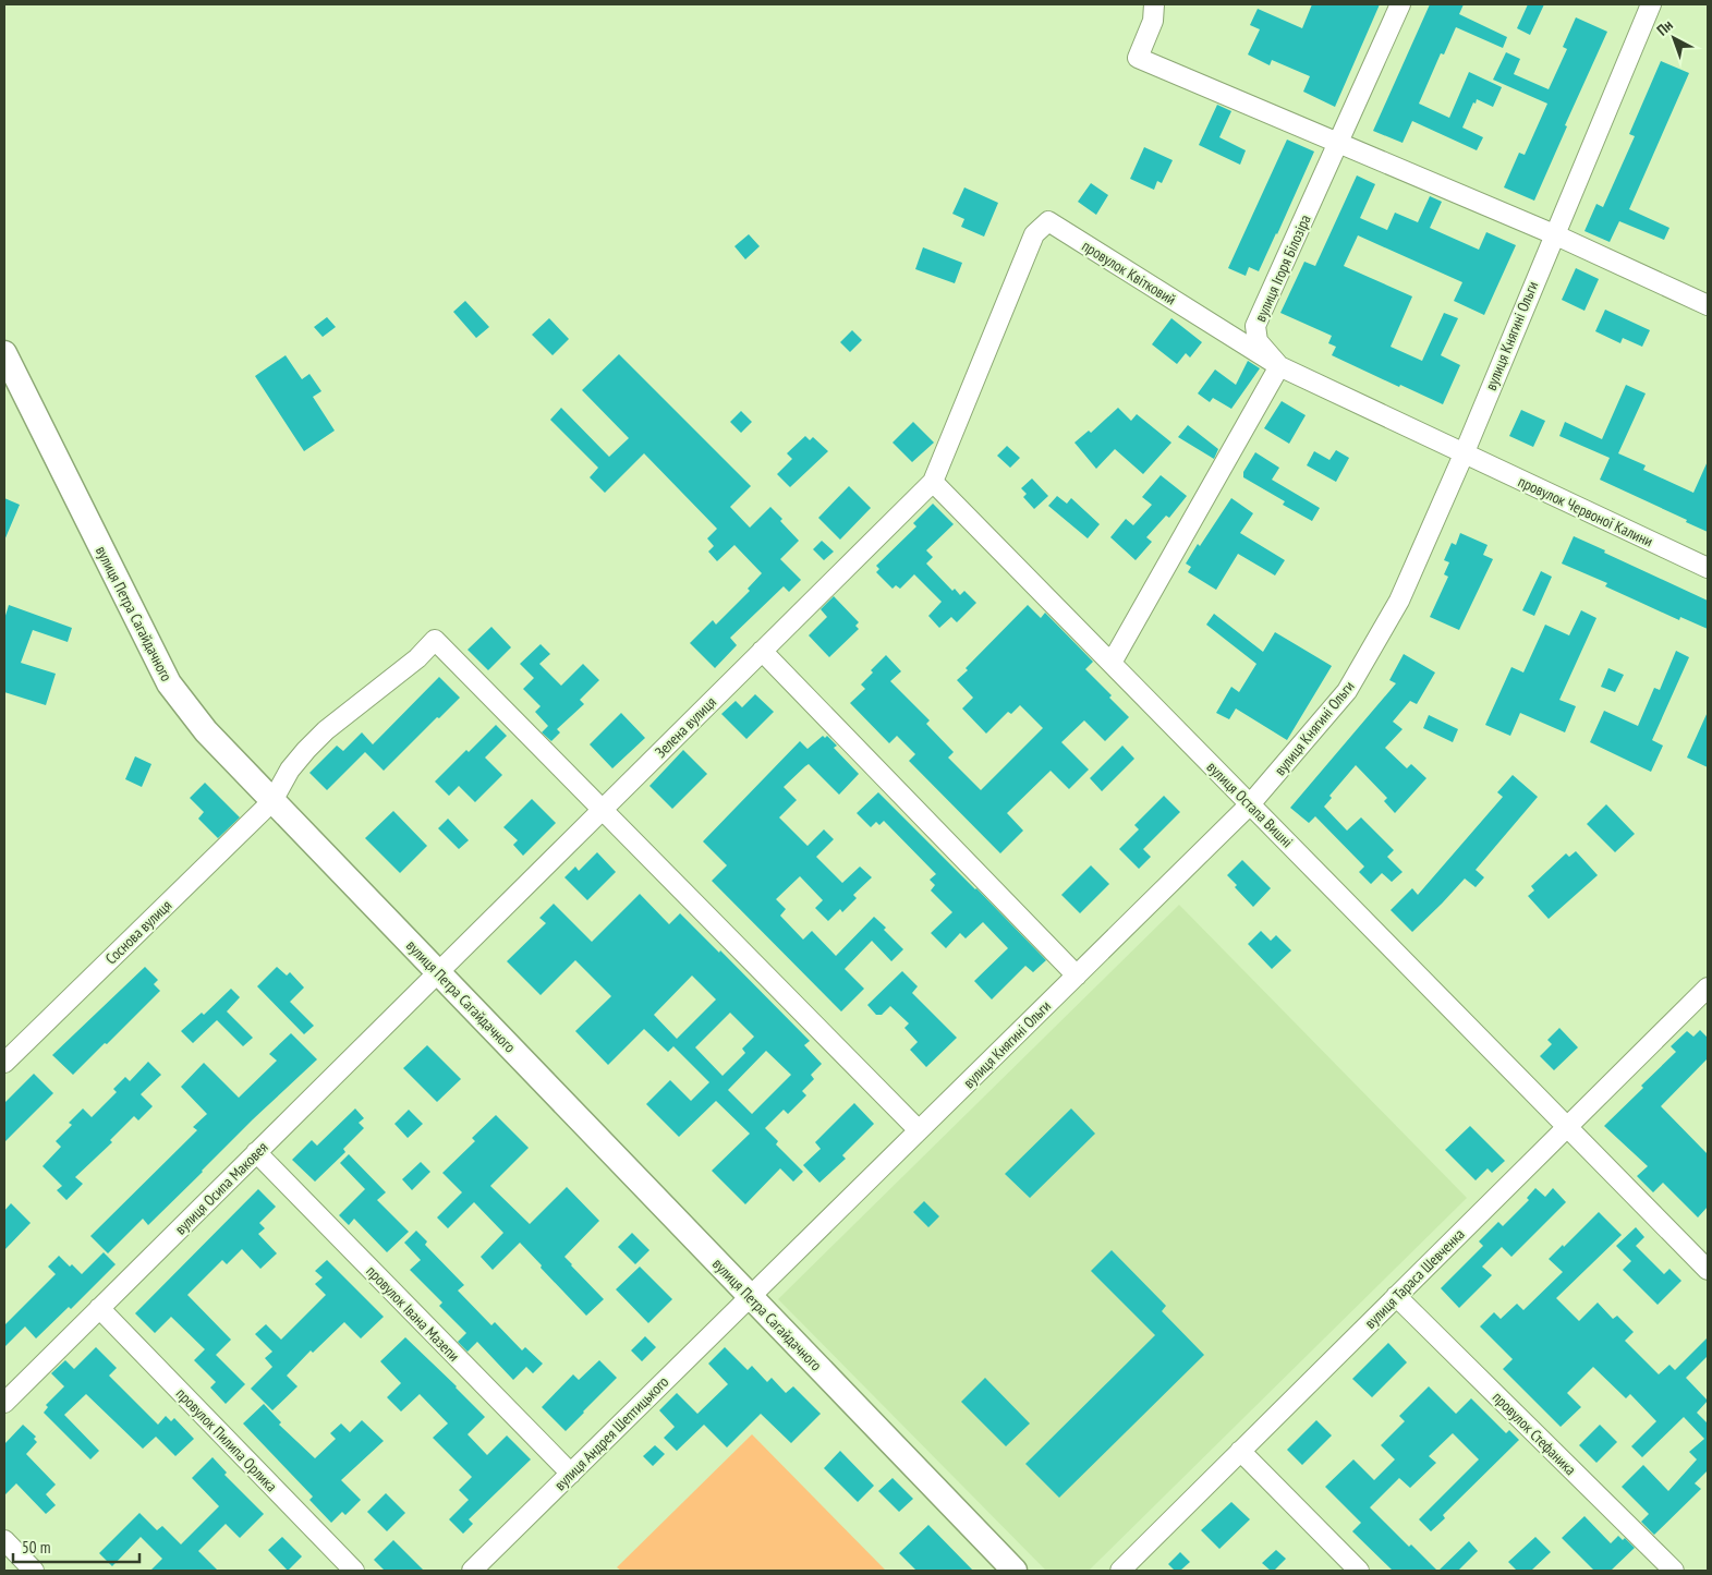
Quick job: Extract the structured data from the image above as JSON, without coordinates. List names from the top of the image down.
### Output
{
  "streets": {
    "street": [
      "вулиця Ігоря Білозіра",
      "провулок Квітковий",
      "вулиця Княгині Ольги",
      "провулок Червоної Калини",
      "вулиця Петра Сагайдачного",
      "Зелена вулиця",
      "вулиця Остапа Вишні",
      "Соснова вулиця",
      "вулиця Осипа Маковея",
      "вулиця Тараса Шевченка",
      "провулок Івана Мазепи",
      "вулиця Андрея Шептицького",
      "провулок Стефаника",
      "провулок Пилипа Орлика"
    ]
  },
  "crossings": [
    ["вулиця Ігоря Білозіра", "провулок Квітковий"],
    ["провулок Квітковий", "вулиця Княгині Ольги"],
    ["провулок Квітковий", "провулок Червоної Калини"],
    ["провулок Квітковий", "Зелена вулиця"],
    ["провулок Квітковий", "вулиця Остапа Вишні"],
    ["вулиця Княгині Ольги", "провулок Червоної Калини"],
    ["вулиця Княгині Ольги", "вулиця Петра Сагайдачного"],
    ["вулиця Княгині Ольги", "вулиця Остапа Вишні"],
    ["вулиця Княгині Ольги", "вулиця Андрея Шептицького"],
    ["вулиця Петра Сагайдачного", "Зелена вулиця"],
    ["вулиця Петра Сагайдачного", "Соснова вулиця"],
    ["вулиця Петра Сагайдачного", "вулиця Осипа Маковея"],
    ["вулиця Петра Сагайдачного", "вулиця Андрея Шептицького"],
    ["Зелена вулиця", "вулиця Остапа Вишні"],
    ["Зелена вулиця", "Соснова вулиця"],
    ["Зелена вулиця", "вулиця Осипа Маковея"],
    ["вулиця Остапа Вишні", "вулиця Тараса Шевченка"],
    ["вулиця Осипа Маковея", "провулок Івана Мазепи"],
    ["вулиця Осипа Маковея", "провулок Пилипа Орлика"],
    ["вулиця Тараса Шевченка", "провулок Стефаника"],
    ["провулок Івана Мазепи", "вулиця Андрея Шептицького"]
  ],
  "scale_bar": "50 m",
  "north": "top left"
}
